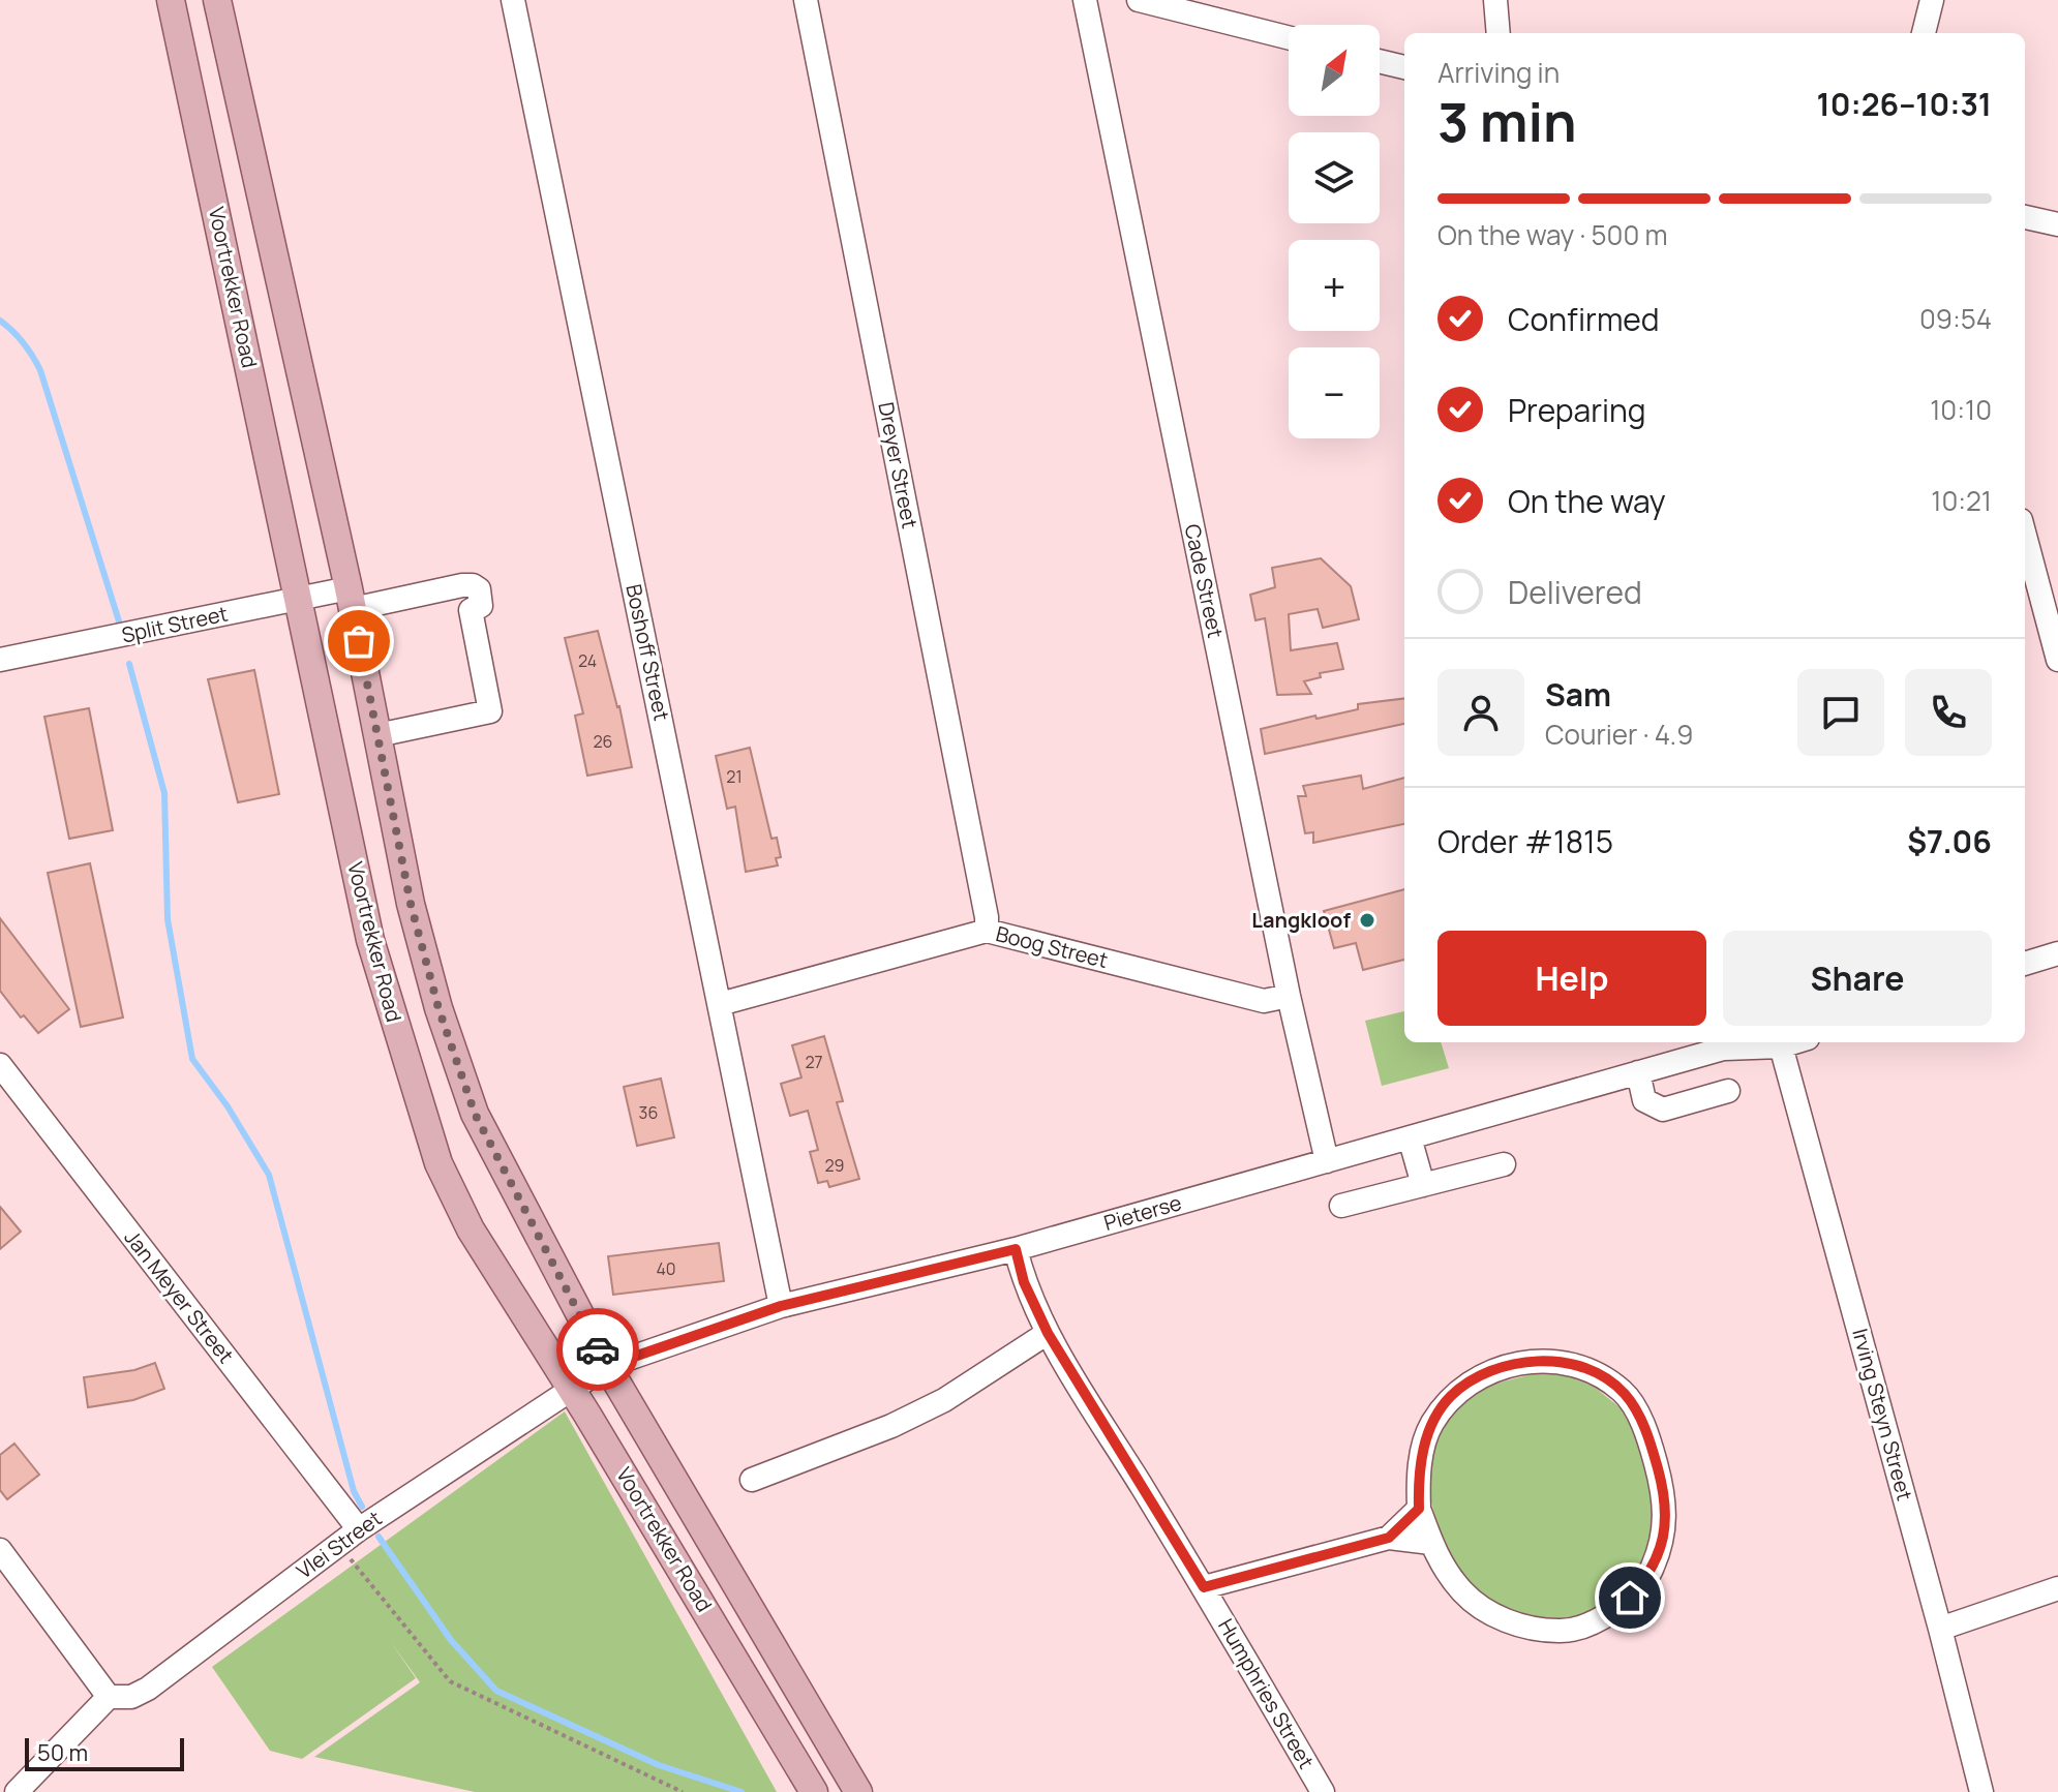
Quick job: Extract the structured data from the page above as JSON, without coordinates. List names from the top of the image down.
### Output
{
  "streets": {
    "main road": ["Voortrekker Road"],
    "street": [
      "Dreyer Street",
      "Cade Street",
      "Split Street",
      "Boshoff Street",
      "Boog Street",
      "Pieterse",
      "Jan Meyer Street",
      "Irving Steyn Street",
      "Vlei Street",
      "Humphries Street"
    ]
  },
  "crossings": [
    ["Voortrekker Road", "Split Street"],
    ["Voortrekker Road", "Pieterse"],
    ["Voortrekker Road", "Vlei Street"],
    ["Dreyer Street", "Boog Street"],
    ["Cade Street", "Boog Street"],
    ["Cade Street", "Pieterse"],
    ["Boshoff Street", "Boog Street"],
    ["Boshoff Street", "Pieterse"],
    ["Pieterse", "Irving Steyn Street"],
    ["Pieterse", "Vlei Street"],
    ["Pieterse", "Humphries Street"],
    ["Jan Meyer Street", "Vlei Street"]
  ],
  "places": ["Langkloof"],
  "house_numbers": [
    "24",
    "26",
    "21",
    "27",
    "36",
    "29",
    "40"
  ],
  "scale_bar": "50 m",
  "north": "top right",
  "page": {
    "map_buttons": ["+", "−"],
    "heading": ["3 min", "Arriving in", "10:26–10:31"],
    "panel": [
      "Sam",
      "Courier · 4.9",
      "Order #1815",
      "$7.06"
    ],
    "bar": "On the way · 500 m",
    "list": [
      ["Confirmed", "09:54"],
      ["Preparing", "10:10"],
      ["On the way", "10:21"],
      "Delivered"
    ],
    "buttons": ["Help", "Share"],
    "scale": "50 m"
  }
}
